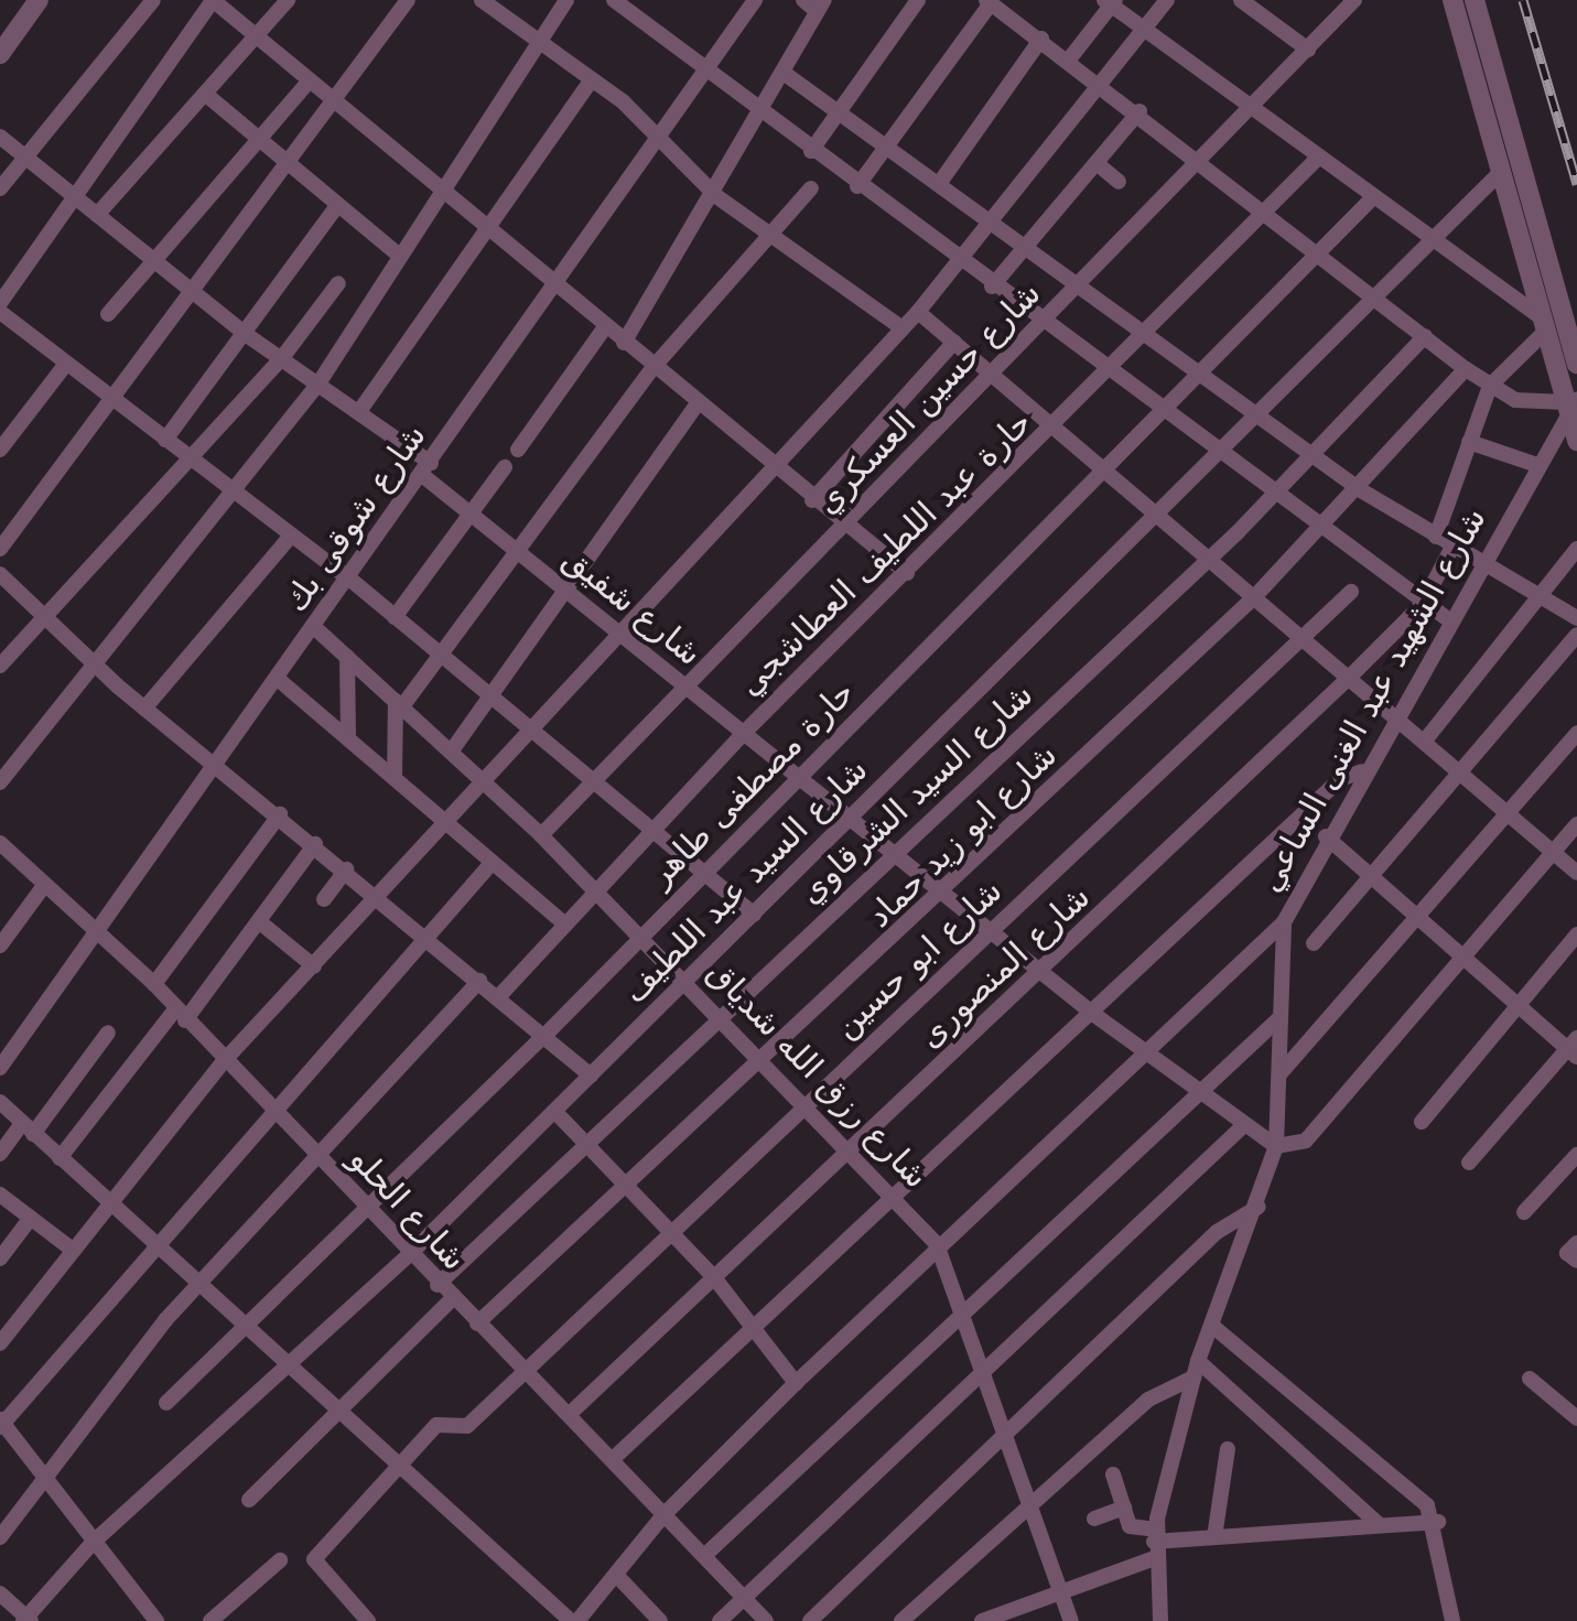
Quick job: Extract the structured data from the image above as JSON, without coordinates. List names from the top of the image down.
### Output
{
  "streets": {
    "street": [
      "شارع حسين العسكري",
      "شارع شوقى بك",
      "حارة عبد اللطيف العطاشجي",
      "شارع شفيق",
      "شارع الشهيد عبد الغنى الساعي",
      "حارة مصطفى طاهر",
      "شارع السيد الشرقاوي",
      "شارع ابو زيد حماد",
      "شارع السيد عبد اللطيف",
      "شارع ابو حسين",
      "شارع المنصورى",
      "شارع رزق الله شدياق",
      "شارع الحلو"
    ]
  },
  "crossings": [
    ["شارع حسين العسكري", "شارع شفيق"],
    ["شارع حسين العسكري", "شارع رزق الله شدياق"],
    ["شارع شوقى بك", "شارع شفيق"],
    ["شارع شوقى بك", "شارع رزق الله شدياق"],
    ["شارع شوقى بك", "شارع الحلو"],
    ["حارة عبد اللطيف العطاشجي", "شارع شفيق"],
    ["حارة عبد اللطيف العطاشجي", "شارع رزق الله شدياق"],
    ["شارع شفيق", "شارع الشهيد عبد الغنى الساعي"],
    ["شارع شفيق", "حارة مصطفى طاهر"],
    ["شارع شفيق", "شارع السيد الشرقاوي"],
    ["شارع شفيق", "شارع ابو زيد حماد"],
    ["شارع شفيق", "شارع السيد عبد اللطيف"],
    ["شارع شفيق", "شارع ابو حسين"],
    ["شارع شفيق", "شارع المنصورى"],
    ["حارة مصطفى طاهر", "شارع رزق الله شدياق"],
    ["حارة مصطفى طاهر", "شارع الحلو"],
    ["شارع السيد الشرقاوي", "شارع رزق الله شدياق"],
    ["شارع السيد الشرقاوي", "شارع الحلو"],
    ["شارع ابو زيد حماد", "شارع رزق الله شدياق"],
    ["شارع ابو زيد حماد", "شارع الحلو"],
    ["شارع السيد عبد اللطيف", "شارع رزق الله شدياق"],
    ["شارع السيد عبد اللطيف", "شارع الحلو"],
    ["شارع ابو حسين", "شارع رزق الله شدياق"],
    ["شارع ابو حسين", "شارع الحلو"],
    ["شارع المنصورى", "شارع رزق الله شدياق"],
    ["شارع المنصورى", "شارع الحلو"]
  ]
}
